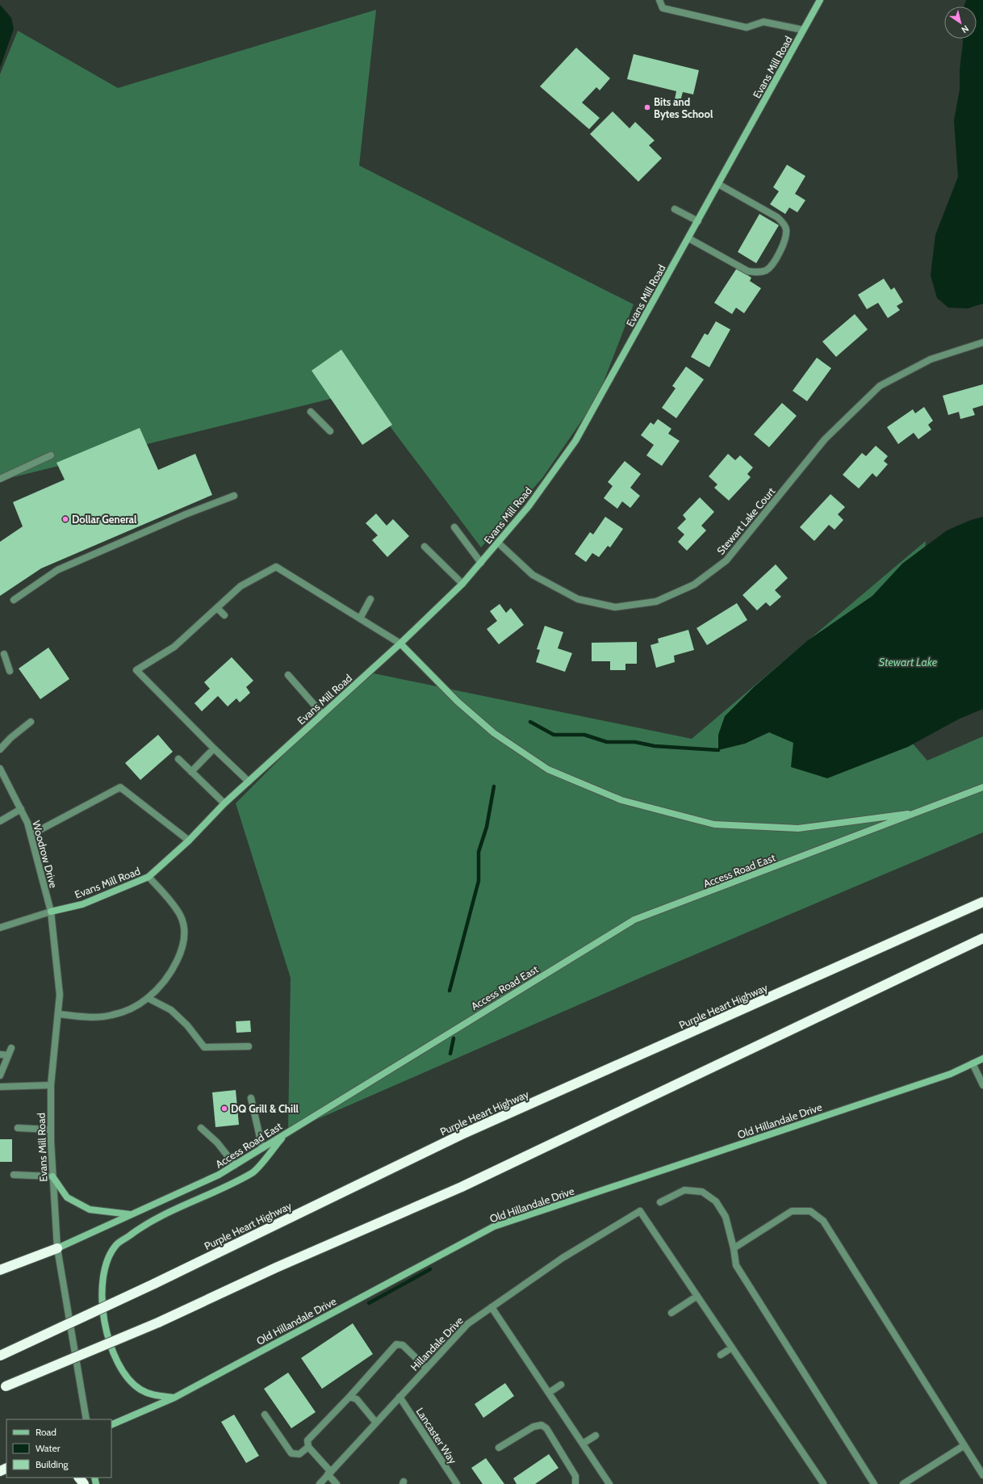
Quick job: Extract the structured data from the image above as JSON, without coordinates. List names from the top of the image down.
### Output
{
  "streets": {
    "highway": ["Purple Heart Highway"],
    "main road": ["Evans Mill Road", "Access Road East", "Old Hillandale Drive"],
    "street": [
      "Stewart Lake Court",
      "Woodrow Drive",
      "Hillandale Drive",
      "Lancaster Way"
    ]
  },
  "crossings": [
    ["Evans Mill Road", "Stewart Lake Court"],
    ["Evans Mill Road", "Woodrow Drive"],
    ["Evans Mill Road", "Access Road East"],
    ["Hillandale Drive", "Lancaster Way"]
  ],
  "water": ["Stewart Lake"],
  "places": ["Bits and Bytes School", "Dollar General", "DQ Grill & Chill"],
  "legend": ["Road", "Water", "Building"],
  "north": "bottom right"
}
